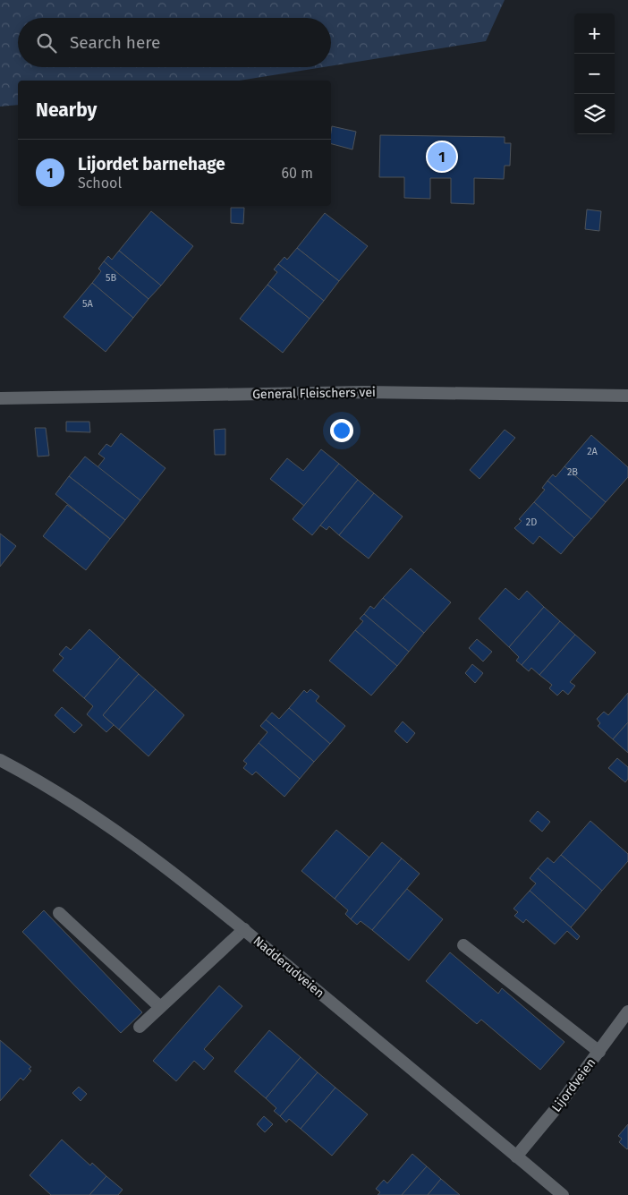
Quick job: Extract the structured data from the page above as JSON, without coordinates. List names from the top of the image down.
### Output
{
  "streets": {
    "street": ["General Fleischers vei", "Nadderudveien", "Lijordveien"]
  },
  "crossings": [
    ["Nadderudveien", "Lijordveien"]
  ],
  "house_numbers": [
    "5B",
    "5A",
    "2A",
    "2B",
    "2D"
  ],
  "page": {
    "map_buttons": ["+", "−"],
    "search": "Search here",
    "heading": "Nearby",
    "list": [
      {
        "mark": "1",
        "name": "Lijordet barnehage",
        "note": "School",
        "value": "60 m"
      }
    ],
    "pins": "1"
  }
}
